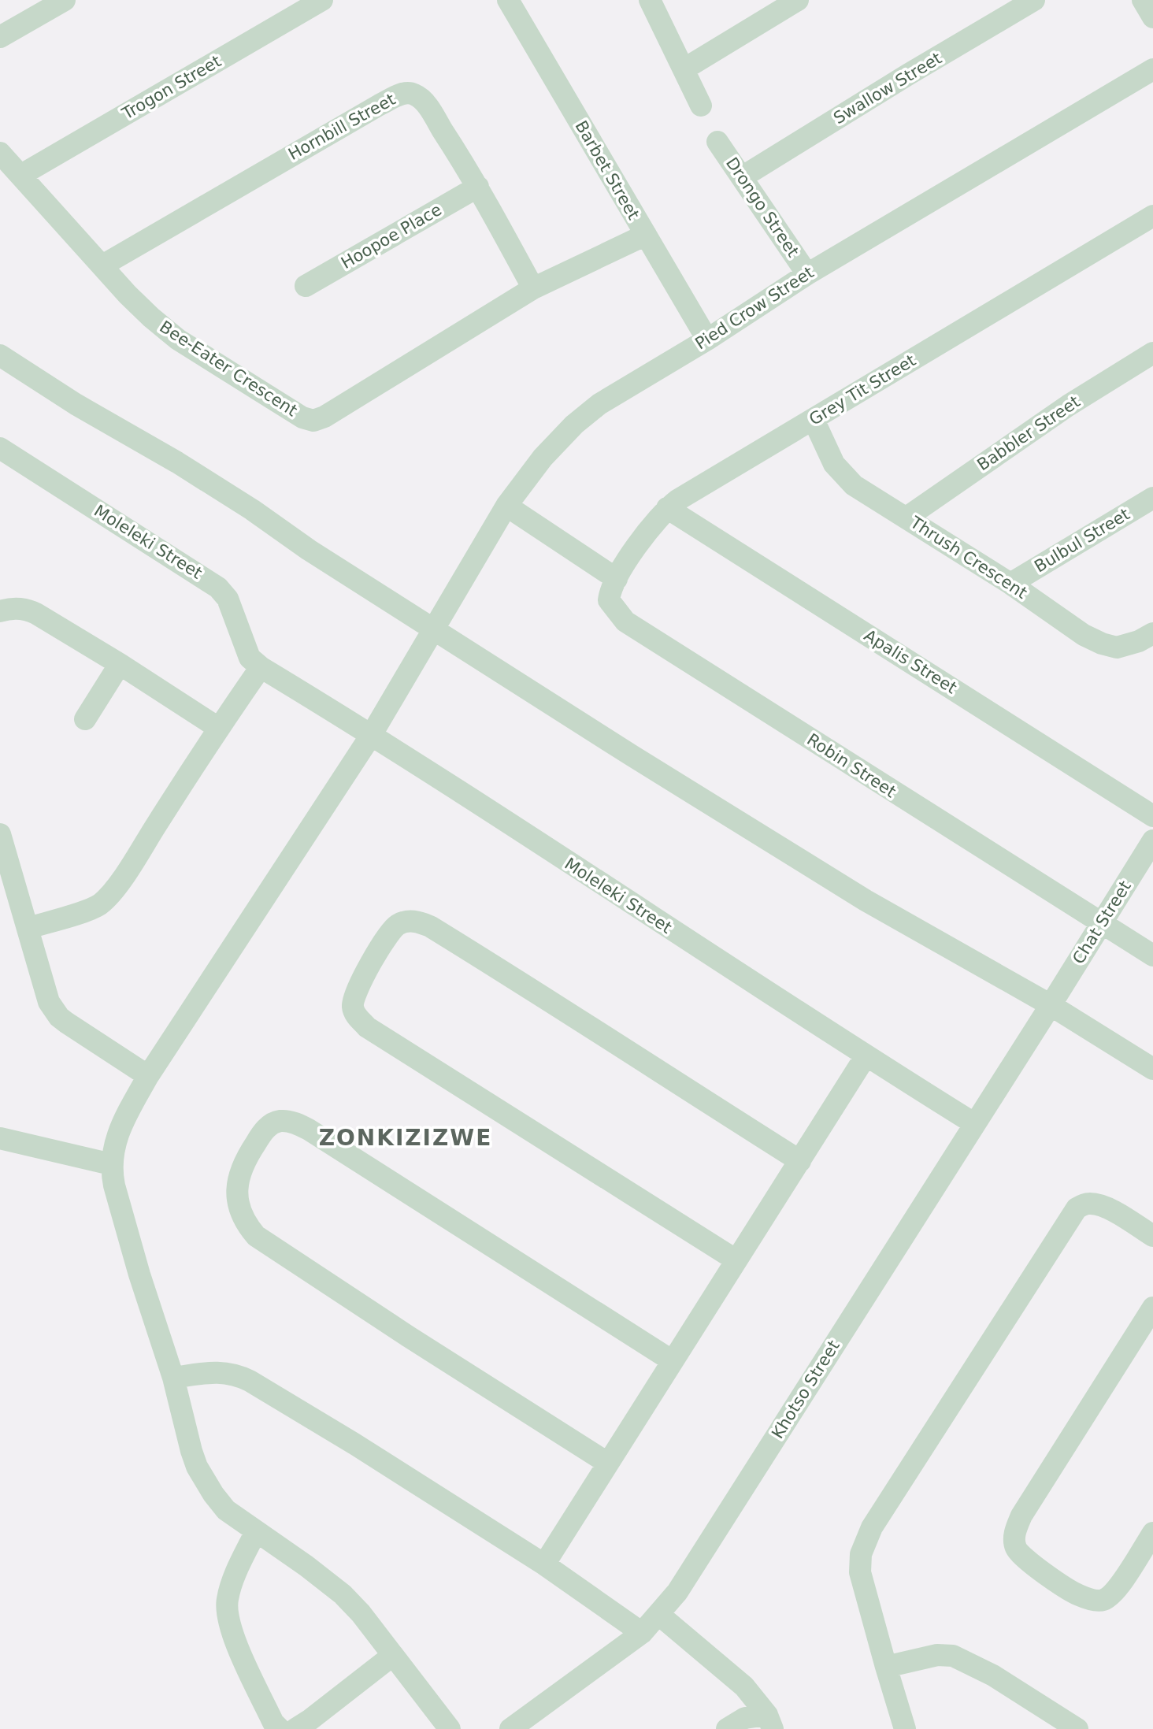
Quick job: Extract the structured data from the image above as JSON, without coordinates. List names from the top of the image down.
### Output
{
  "streets": {
    "street": [
      "Trogon Street",
      "Swallow Street",
      "Hornbill Street",
      "Barbet Street",
      "Drongo Street",
      "Hoopoe Place",
      "Pied Crow Street",
      "Bee-Eater Crescent",
      "Grey Tit Street",
      "Babbler Street",
      "Bulbul Street",
      "Moleleki Street",
      "Thrush Crescent",
      "Apalis Street",
      "Robin Street",
      "Chat Street",
      "Khotso Street"
    ]
  },
  "crossings": [
    ["Trogon Street", "Bee-Eater Crescent"],
    ["Swallow Street", "Drongo Street"],
    ["Hornbill Street", "Hoopoe Place"],
    ["Hornbill Street", "Bee-Eater Crescent"],
    ["Barbet Street", "Pied Crow Street"],
    ["Barbet Street", "Bee-Eater Crescent"],
    ["Drongo Street", "Pied Crow Street"],
    ["Pied Crow Street", "Moleleki Street"],
    ["Grey Tit Street", "Thrush Crescent"],
    ["Grey Tit Street", "Apalis Street"],
    ["Grey Tit Street", "Robin Street"],
    ["Babbler Street", "Thrush Crescent"],
    ["Bulbul Street", "Thrush Crescent"],
    ["Moleleki Street", "Khotso Street"],
    ["Robin Street", "Chat Street"],
    ["Chat Street", "Khotso Street"]
  ],
  "districts": ["ZONKIZIZWE"]
}
